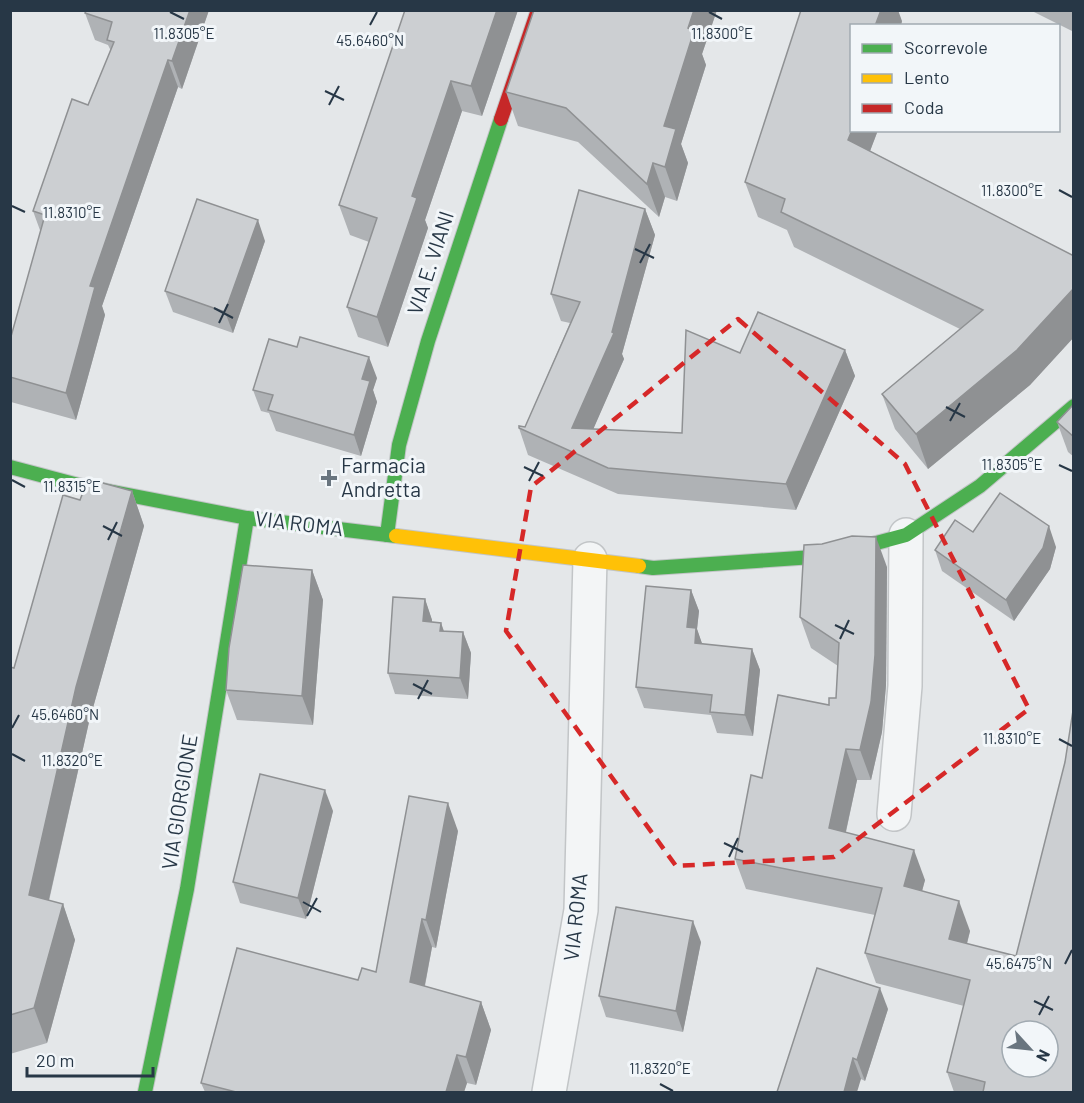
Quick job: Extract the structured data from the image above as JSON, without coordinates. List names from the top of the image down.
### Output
{
  "streets": {
    "main road": ["VIA E. VIANI", "VIA ROMA", "VIA GIORGIONE"]
  },
  "crossings": [
    ["VIA E. VIANI", "VIA ROMA"],
    ["VIA ROMA", "VIA GIORGIONE"]
  ],
  "places": {
    "health": ["Farmacia Andretta"]
  },
  "legend": ["Scorrevole", "Lento", "Coda"],
  "scale_bar": "20 m",
  "north": "bottom right",
  "coordinates": [
    "11.8305°E",
    "11.8300°E",
    "45.6460°N",
    "11.8310°E",
    "11.8315°E",
    "11.8320°E",
    "45.6475°N"
  ]
}
